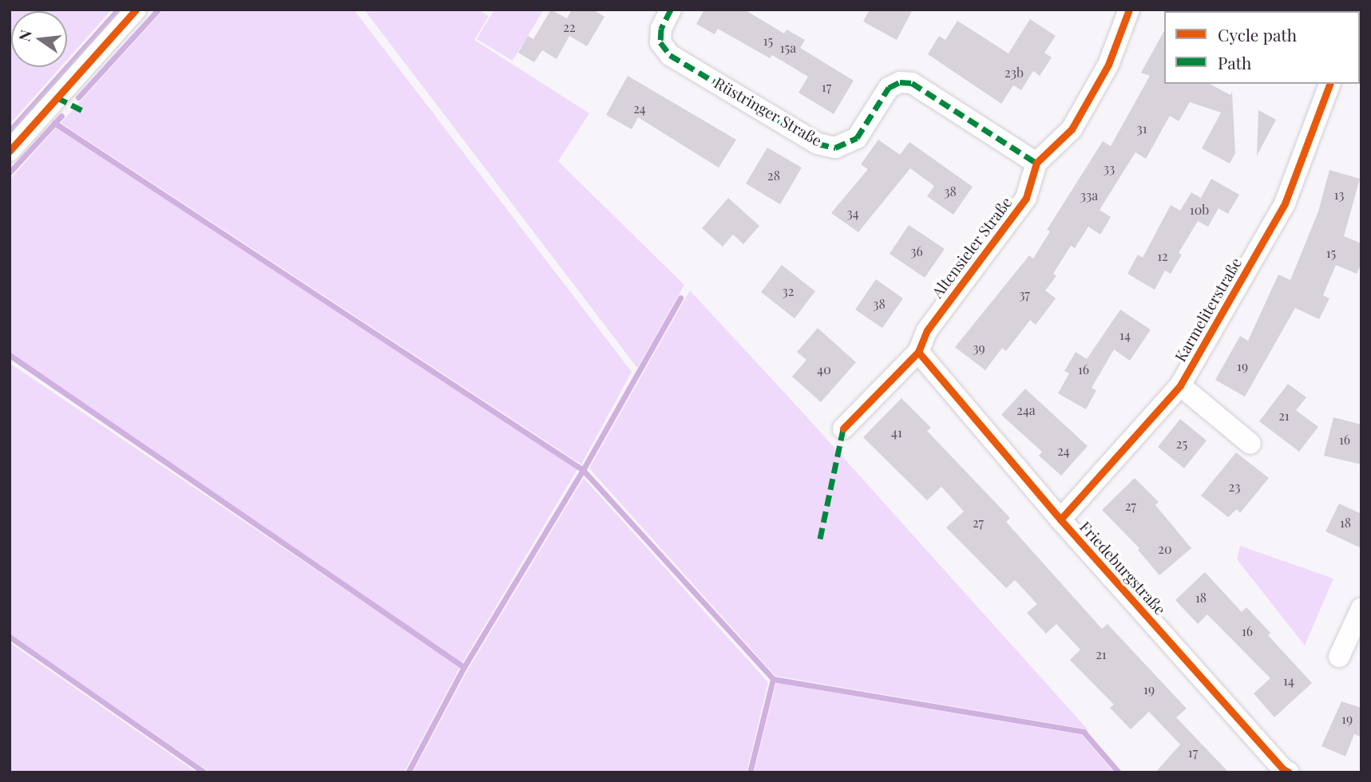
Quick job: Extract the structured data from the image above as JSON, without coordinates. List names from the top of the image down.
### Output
{
  "streets": {
    "street": [
      "Rüstringer Straße",
      "Altensieler Straße",
      "Karmeliterstraße",
      "Friedeburgstraße"
    ]
  },
  "crossings": [
    ["Rüstringer Straße", "Altensieler Straße"],
    ["Altensieler Straße", "Friedeburgstraße"],
    ["Karmeliterstraße", "Friedeburgstraße"]
  ],
  "house_numbers": [
    "22",
    "15",
    "15a",
    "23b",
    "17",
    "24",
    "31",
    "33",
    "28",
    "38",
    "13",
    "33a",
    "10b",
    "34",
    "36",
    "15",
    "12",
    "32",
    "37",
    "38",
    "14",
    "39",
    "19",
    "40",
    "16",
    "24a",
    "21",
    "41",
    "16",
    "25",
    "24",
    "23",
    "27",
    "27",
    "18",
    "20",
    "18",
    "16",
    "21",
    "14",
    "19",
    "19",
    "17"
  ],
  "legend": ["Cycle path", "Path"],
  "north": "left"
}
